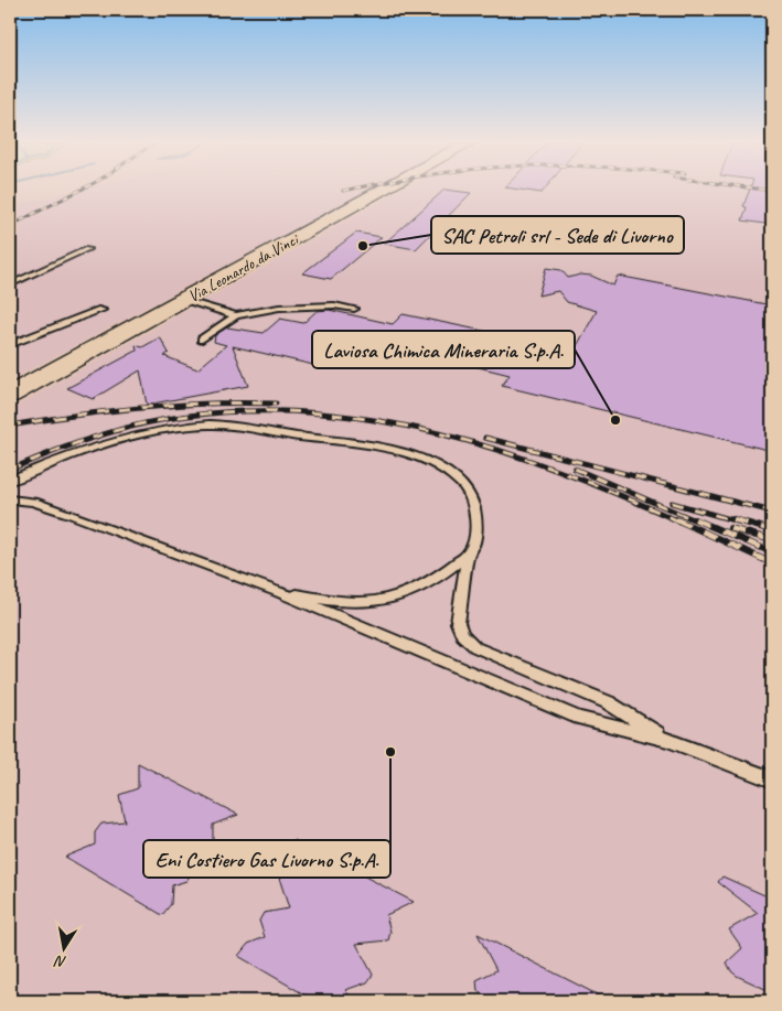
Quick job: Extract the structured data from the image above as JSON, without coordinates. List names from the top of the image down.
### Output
{
  "streets": {
    "main road": ["Via Leonardo da Vinci"]
  },
  "places": ["SAC Petroli srl - Sede di Livorno", "Laviosa Chimica Mineraria S.p.A.", "Eni Costiero Gas Livorno S.p.A."],
  "north": "bottom"
}
